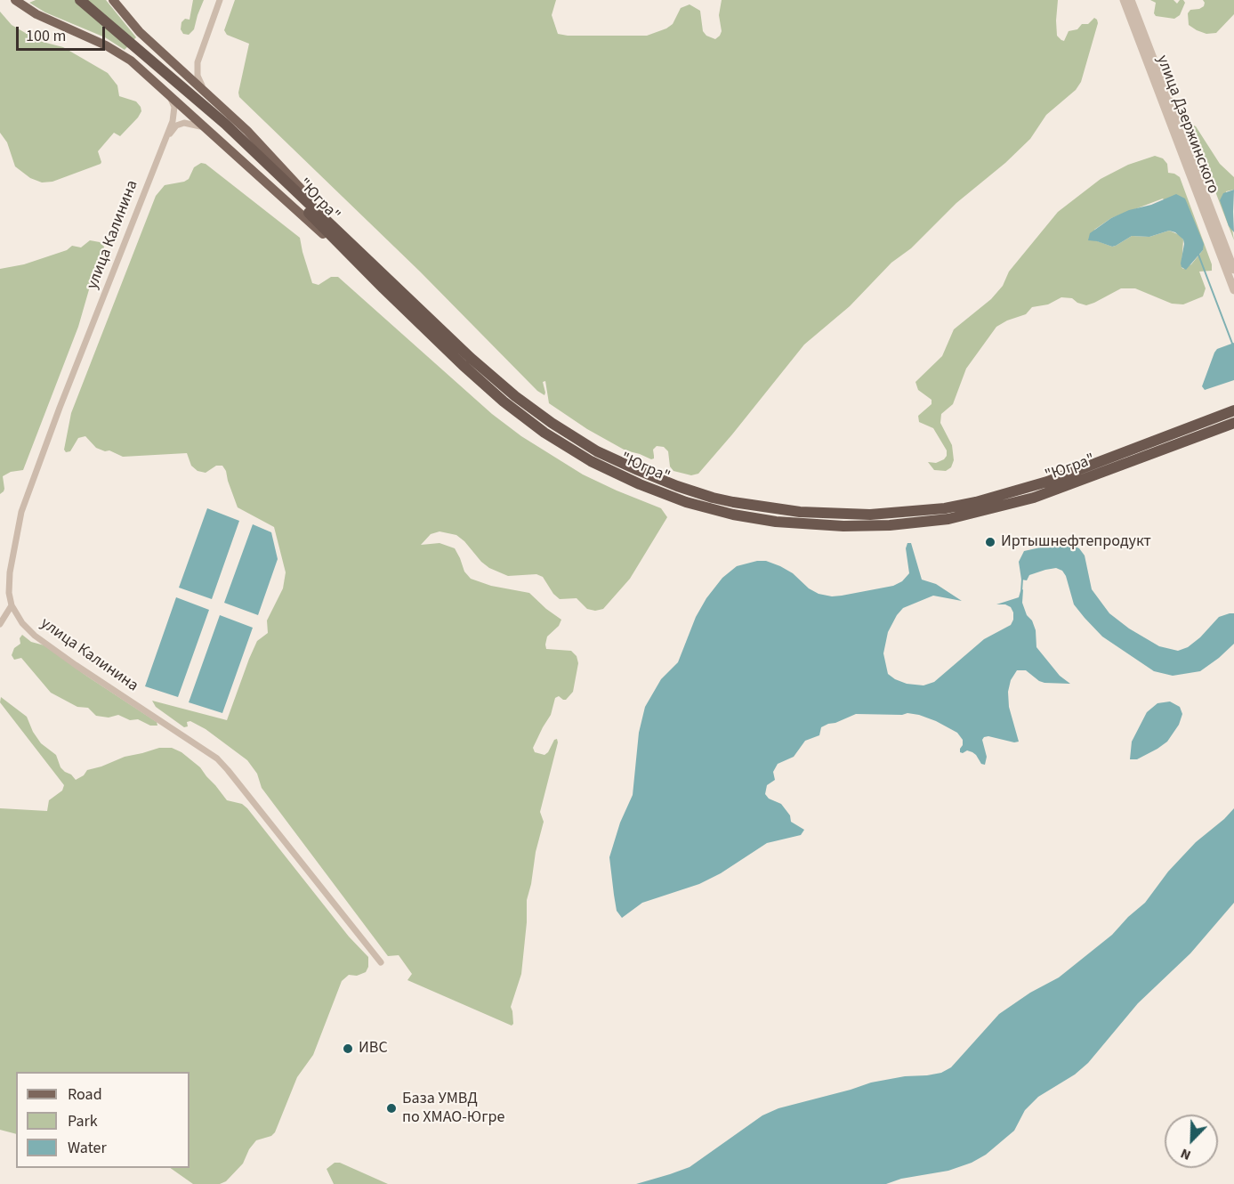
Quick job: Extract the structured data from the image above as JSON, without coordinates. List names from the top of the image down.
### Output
{
  "streets": {
    "highway": ["\"Югра\""],
    "street": ["улица Дзержинского", "улица Калинина"]
  },
  "places": ["Иртышнефтепродукт", "ИВС", "База УМВД по ХМАО-Югре"],
  "legend": ["Road", "Park", "Water"],
  "scale_bar": "100 m",
  "north": "bottom left"
}
